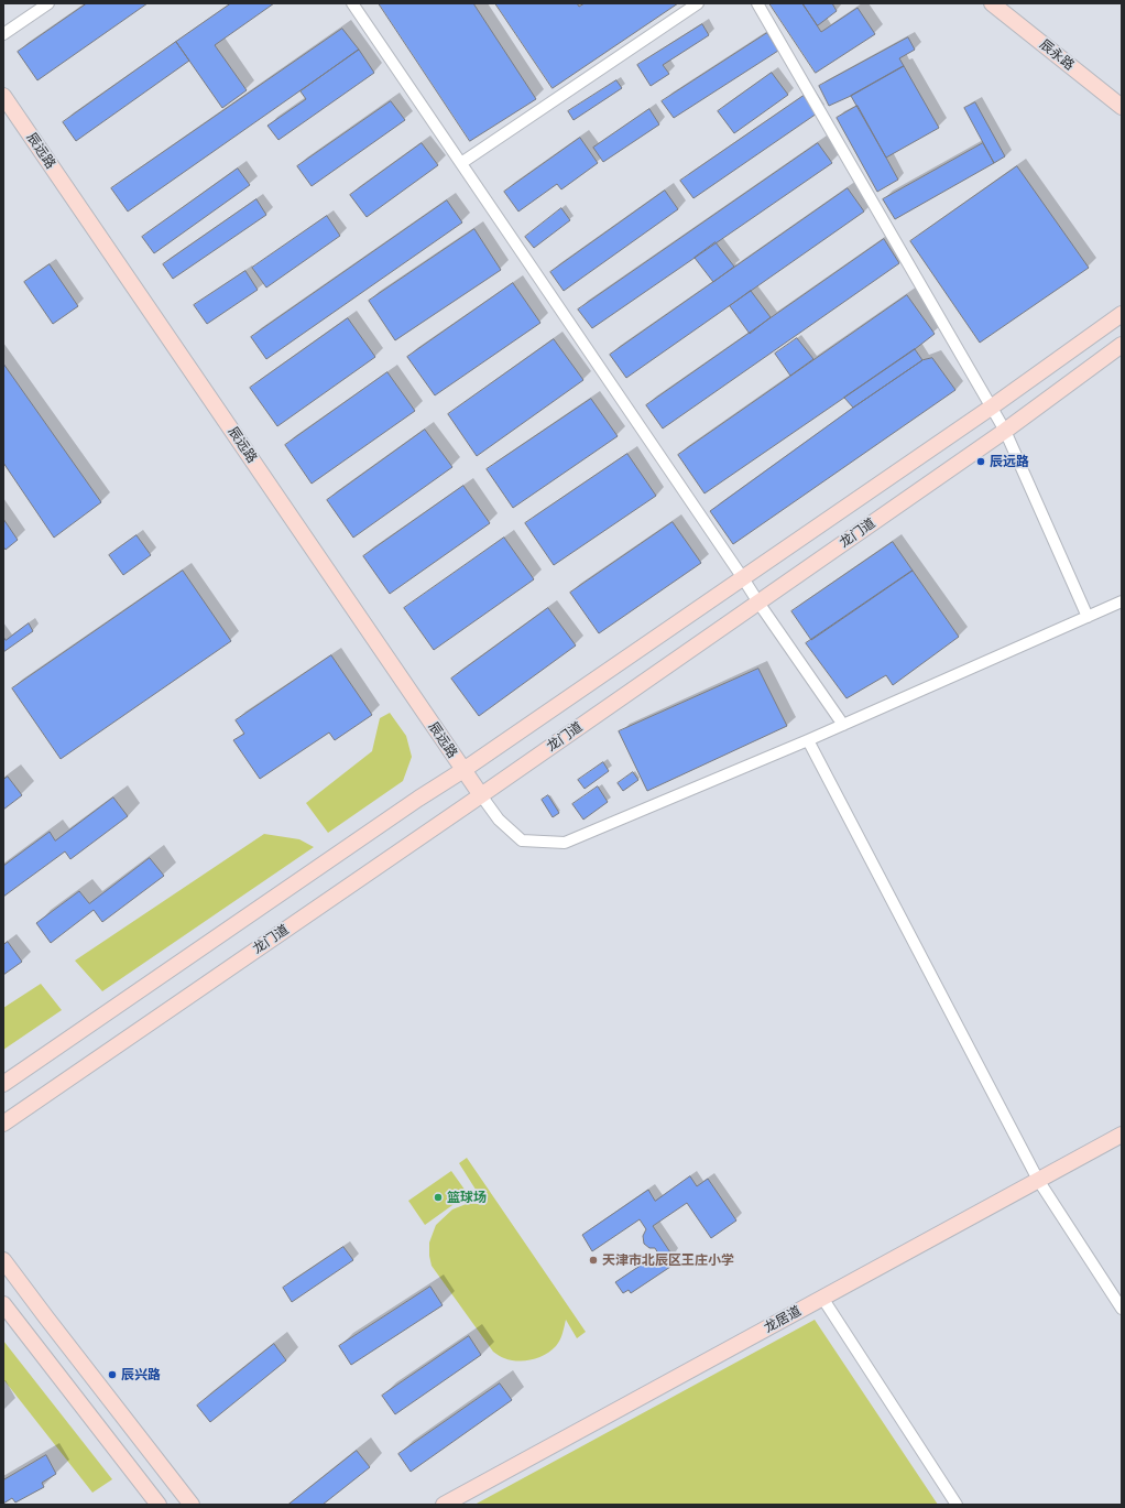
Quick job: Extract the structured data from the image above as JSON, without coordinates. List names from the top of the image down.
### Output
{
  "streets": {
    "main road": [
      "辰永路",
      "辰远路",
      "龙门道",
      "龙居道"
    ]
  },
  "crossings": [
    ["辰远路", "龙门道"]
  ],
  "places": [
    "辰远路",
    "篮球场",
    "天津市北辰区王庄小学",
    "辰兴路"
  ]
}
